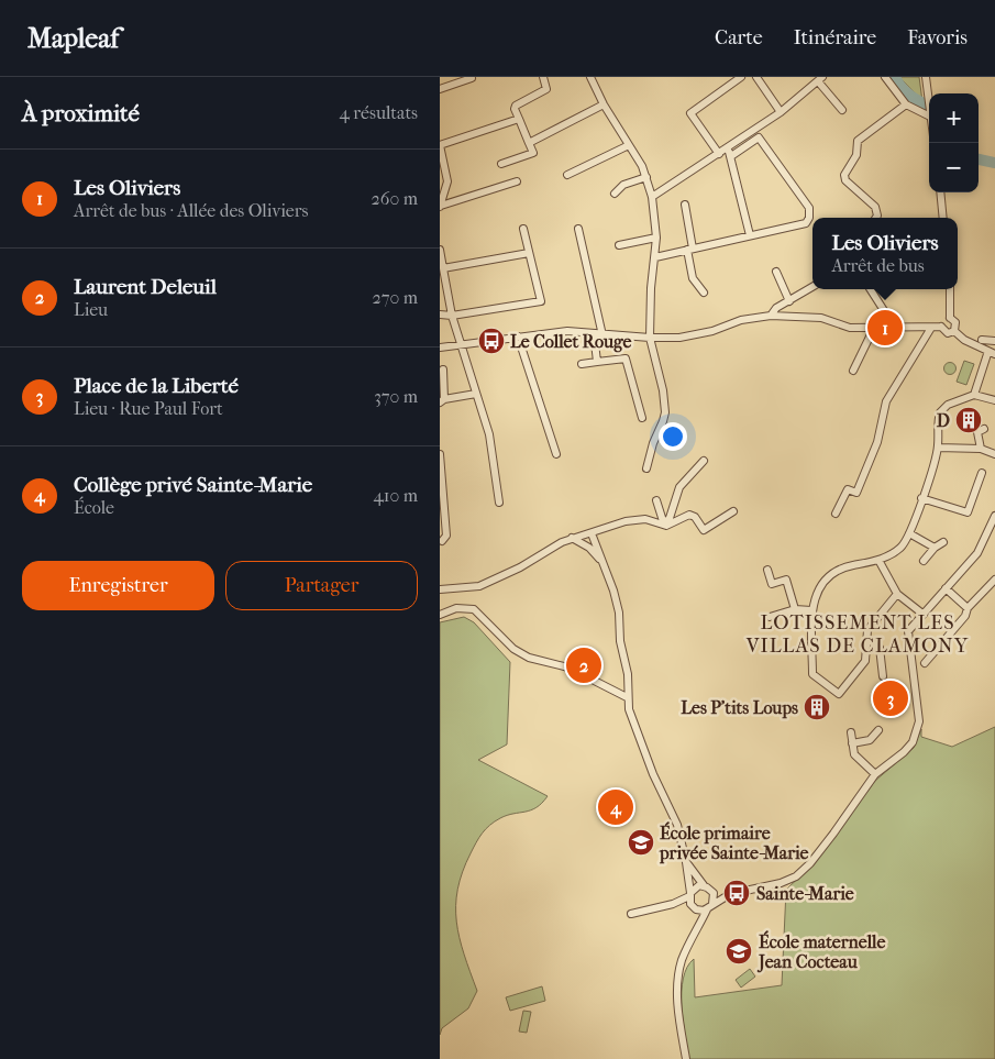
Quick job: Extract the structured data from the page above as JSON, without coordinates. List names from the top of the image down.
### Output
{
  "districts": ["LOTISSEMENT LES VILLAS DE CLAMONY"],
  "places": {
    "bus stop": ["Le Collet Rouge", "Sainte-Marie"],
    "building": ["D", "Les P'tits Loups"],
    "school or university": ["École primaire privée Sainte-Marie", "École maternelle Jean Cocteau"]
  },
  "page": {
    "header": "Mapleaf",
    "nav": ["Carte", "Itinéraire", "Favoris"],
    "heading": ["À proximité", "4 résultats"],
    "map_buttons": ["+", "−"],
    "list": [
      {
        "mark": "1",
        "name": "Les Oliviers",
        "note": "Arrêt de bus · Allée des Oliviers",
        "value": "260 m"
      },
      {
        "mark": "2",
        "name": "Laurent Deleuil",
        "note": "Lieu",
        "value": "270 m"
      },
      {
        "mark": "3",
        "name": "Place de la Liberté",
        "note": "Lieu · Rue Paul Fort",
        "value": "370 m"
      },
      {
        "mark": "4",
        "name": "Collège privé Sainte-Marie",
        "note": "École",
        "value": "410 m"
      }
    ],
    "popup": ["Les Oliviers", "Arrêt de bus"],
    "pins": [
      "1",
      "2",
      "3",
      "4"
    ],
    "buttons": ["Enregistrer", "Partager"]
  }
}
